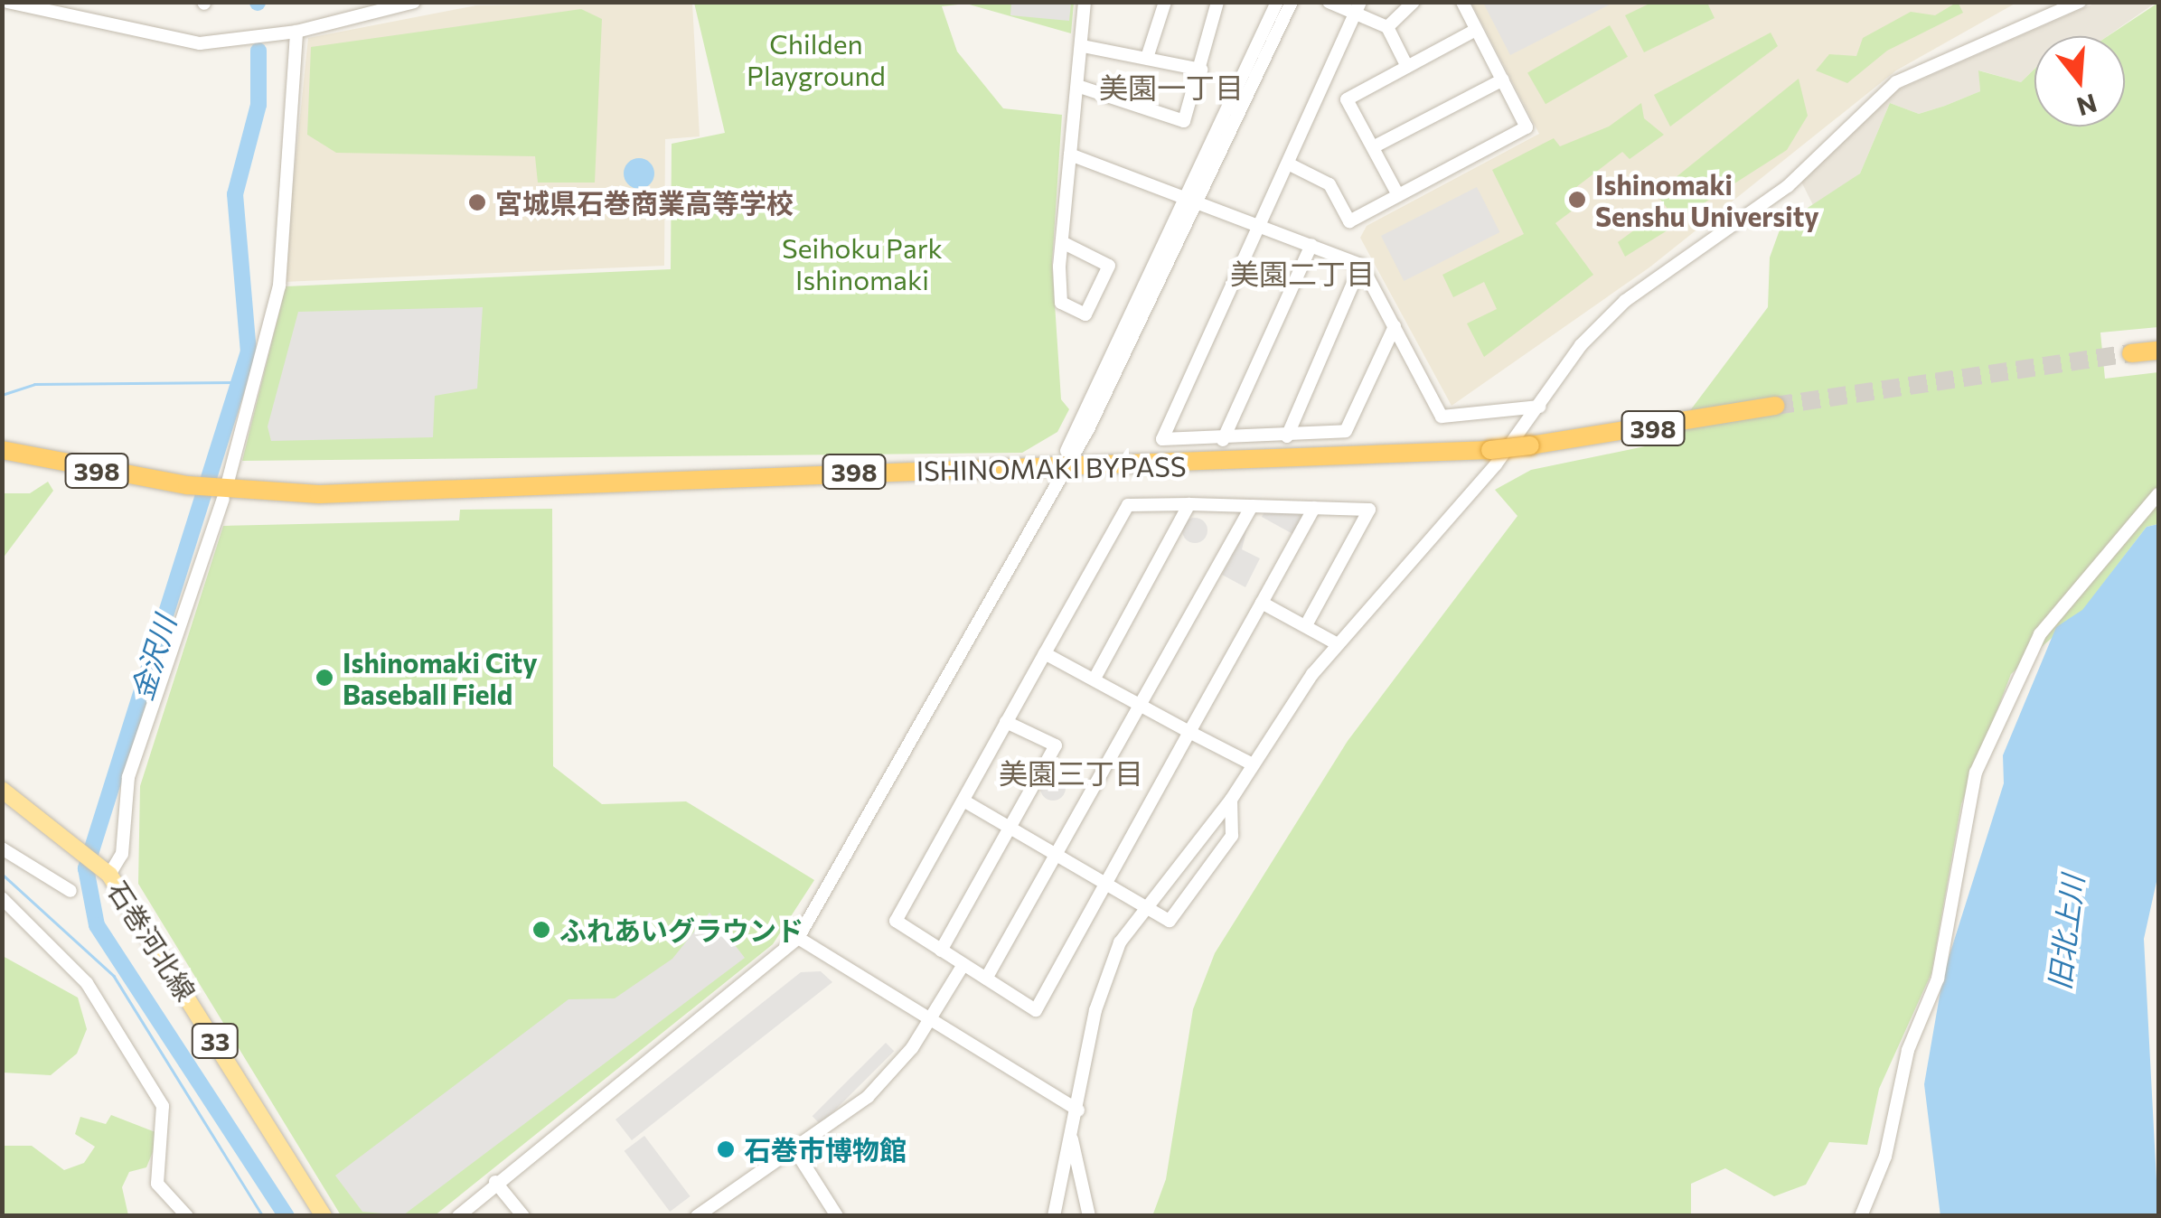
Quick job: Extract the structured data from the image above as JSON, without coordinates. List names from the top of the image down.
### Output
{
  "streets": {
    "highway": ["398", "ISHINOMAKI BYPASS"],
    "main road": ["石巻河北線", "33"]
  },
  "districts": ["美園一丁目", "美園二丁目", "美園三丁目"],
  "water": ["金沢川", "旧北上川"],
  "parks": ["Childen Playground", "Seihoku Park Ishinomaki"],
  "places": [
    "Ishinomaki Senshu University",
    "宮城県石巻商業高等学校",
    "Ishinomaki City Baseball Field",
    "ふれあいグラウンド",
    "石巻市博物館"
  ],
  "north": "bottom"
}
